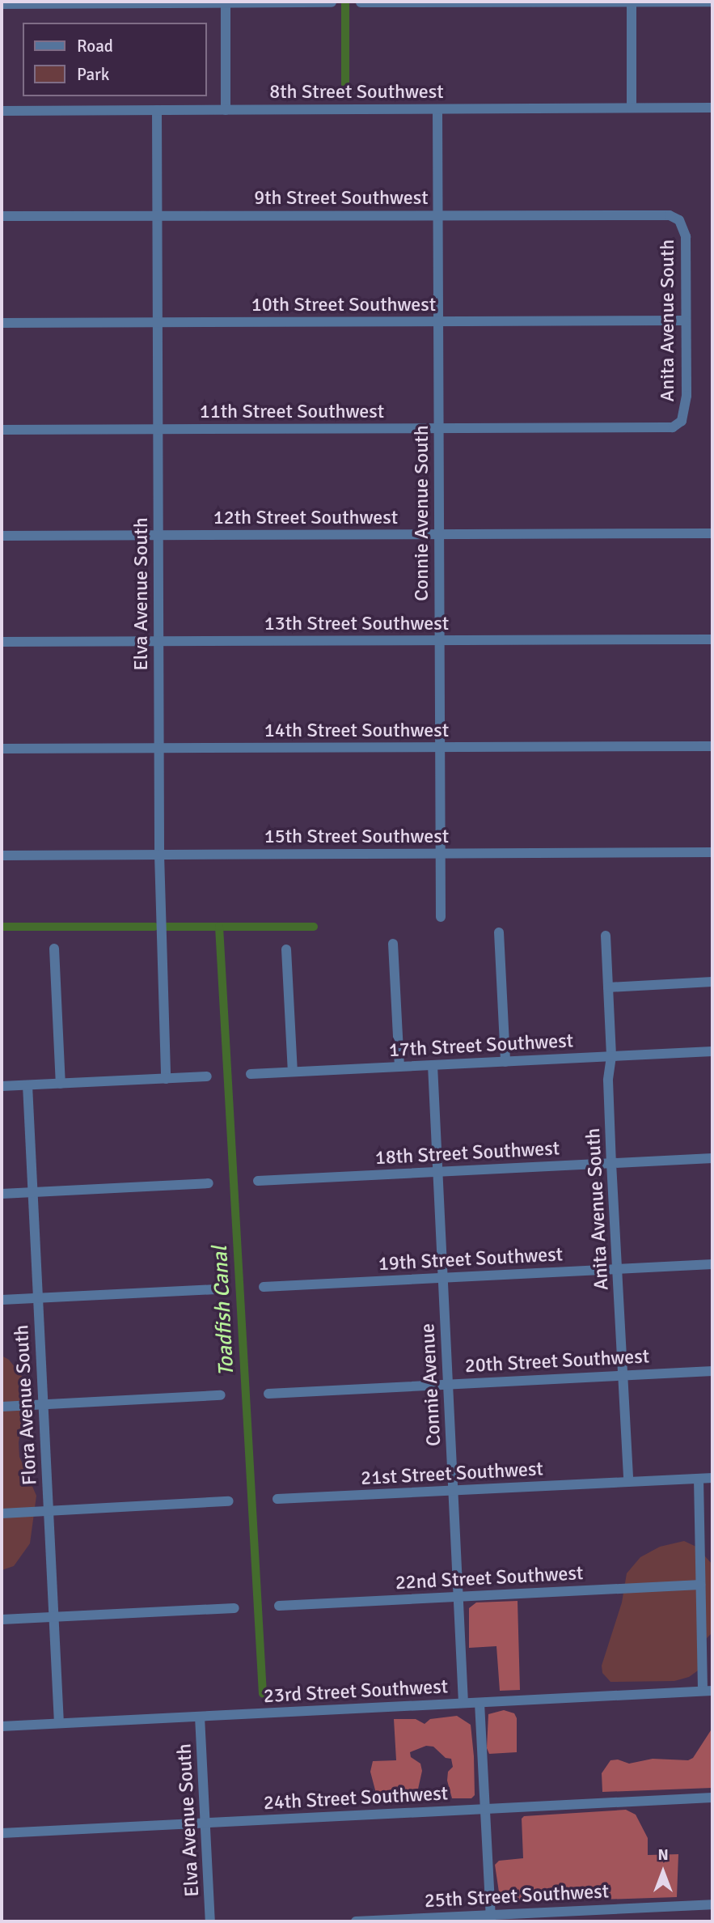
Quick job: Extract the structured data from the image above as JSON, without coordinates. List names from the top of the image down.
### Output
{
  "streets": {
    "street": [
      "8th Street Southwest",
      "9th Street Southwest",
      "10th Street Southwest",
      "Anita Avenue South",
      "11th Street Southwest",
      "Connie Avenue South",
      "12th Street Southwest",
      "Elva Avenue South",
      "13th Street Southwest",
      "14th Street Southwest",
      "15th Street Southwest",
      "17th Street Southwest",
      "18th Street Southwest",
      "19th Street Southwest",
      "20th Street Southwest",
      "Connie Avenue",
      "Flora Avenue South",
      "21st Street Southwest",
      "22nd Street Southwest",
      "23rd Street Southwest",
      "24th Street Southwest",
      "25th Street Southwest"
    ]
  },
  "crossings": [
    ["8th Street Southwest", "Connie Avenue South"],
    ["8th Street Southwest", "Elva Avenue South"],
    ["9th Street Southwest", "Anita Avenue South"],
    ["9th Street Southwest", "Connie Avenue South"],
    ["9th Street Southwest", "Elva Avenue South"],
    ["10th Street Southwest", "Anita Avenue South"],
    ["10th Street Southwest", "Connie Avenue South"],
    ["10th Street Southwest", "Elva Avenue South"],
    ["Anita Avenue South", "11th Street Southwest"],
    ["Anita Avenue South", "17th Street Southwest"],
    ["Anita Avenue South", "18th Street Southwest"],
    ["Anita Avenue South", "19th Street Southwest"],
    ["Anita Avenue South", "20th Street Southwest"],
    ["Anita Avenue South", "21st Street Southwest"],
    ["11th Street Southwest", "Connie Avenue South"],
    ["11th Street Southwest", "Elva Avenue South"],
    ["Connie Avenue South", "12th Street Southwest"],
    ["Connie Avenue South", "13th Street Southwest"],
    ["Connie Avenue South", "14th Street Southwest"],
    ["Connie Avenue South", "15th Street Southwest"],
    ["12th Street Southwest", "Elva Avenue South"],
    ["Elva Avenue South", "13th Street Southwest"],
    ["Elva Avenue South", "14th Street Southwest"],
    ["Elva Avenue South", "15th Street Southwest"],
    ["Elva Avenue South", "23rd Street Southwest"],
    ["Elva Avenue South", "24th Street Southwest"],
    ["17th Street Southwest", "Connie Avenue"],
    ["18th Street Southwest", "Connie Avenue"],
    ["19th Street Southwest", "Connie Avenue"],
    ["20th Street Southwest", "Connie Avenue"],
    ["Connie Avenue", "21st Street Southwest"],
    ["Connie Avenue", "22nd Street Southwest"],
    ["Connie Avenue", "23rd Street Southwest"],
    ["Flora Avenue South", "23rd Street Southwest"]
  ],
  "water": ["Toadfish Canal"],
  "legend": ["Road", "Park"],
  "north": "top"
}
